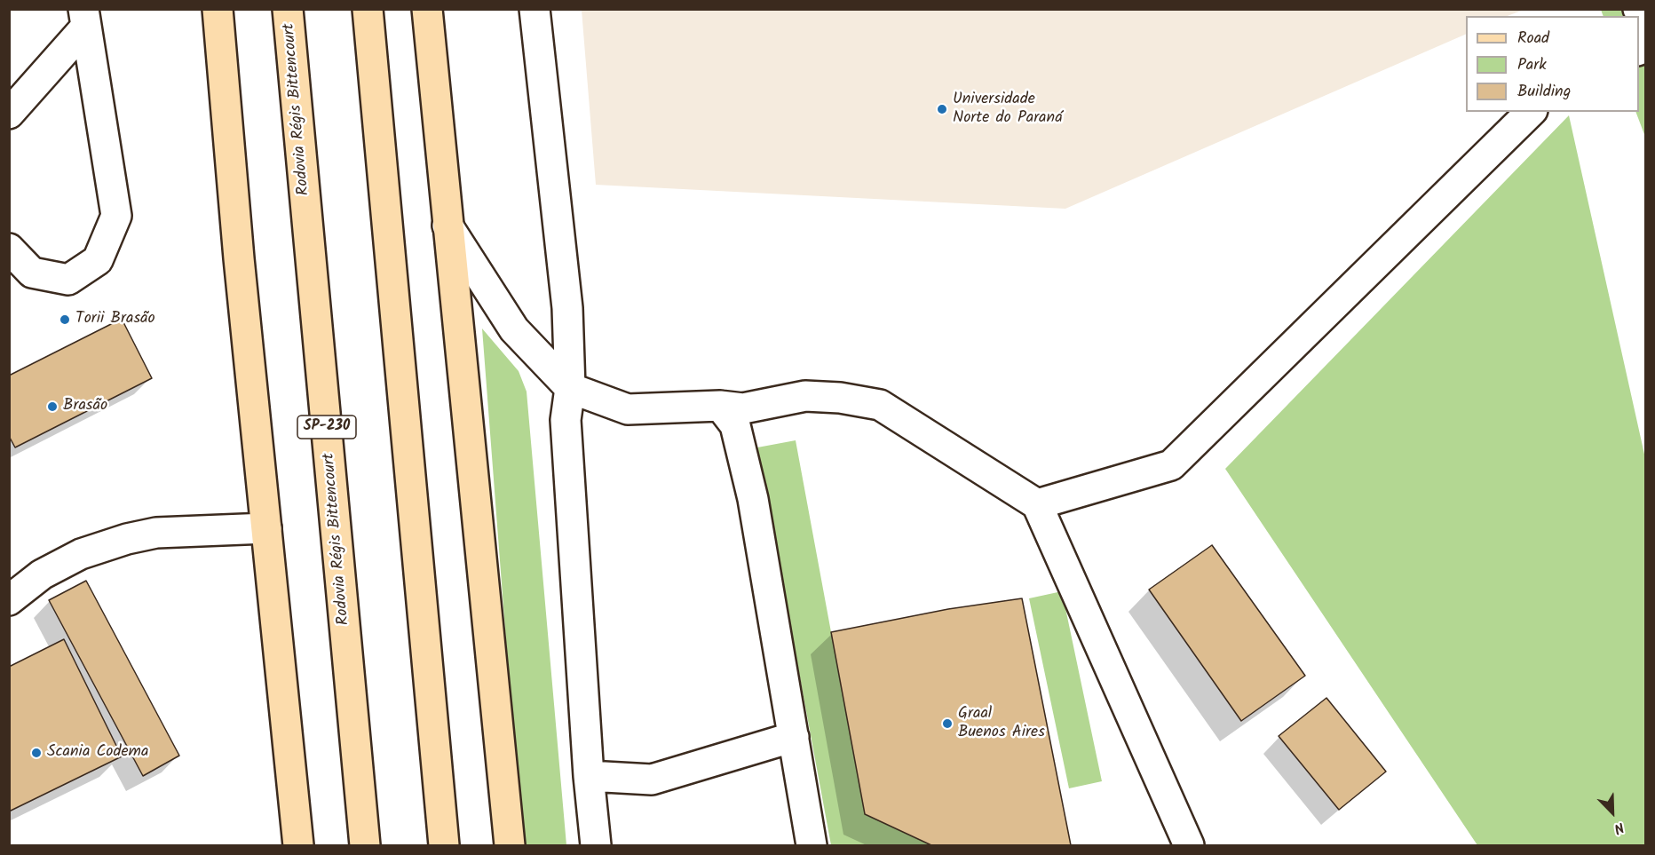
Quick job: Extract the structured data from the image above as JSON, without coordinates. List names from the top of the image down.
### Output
{
  "streets": {
    "main road": ["Rodovia Régis Bittencourt", "SP-230"]
  },
  "places": [
    "Universidade Norte do Paraná",
    "Torii Brasão",
    "Brasão",
    "Graal Buenos Aires",
    "Scania Codema"
  ],
  "legend": ["Road", "Park", "Building"],
  "north": "bottom right"
}
